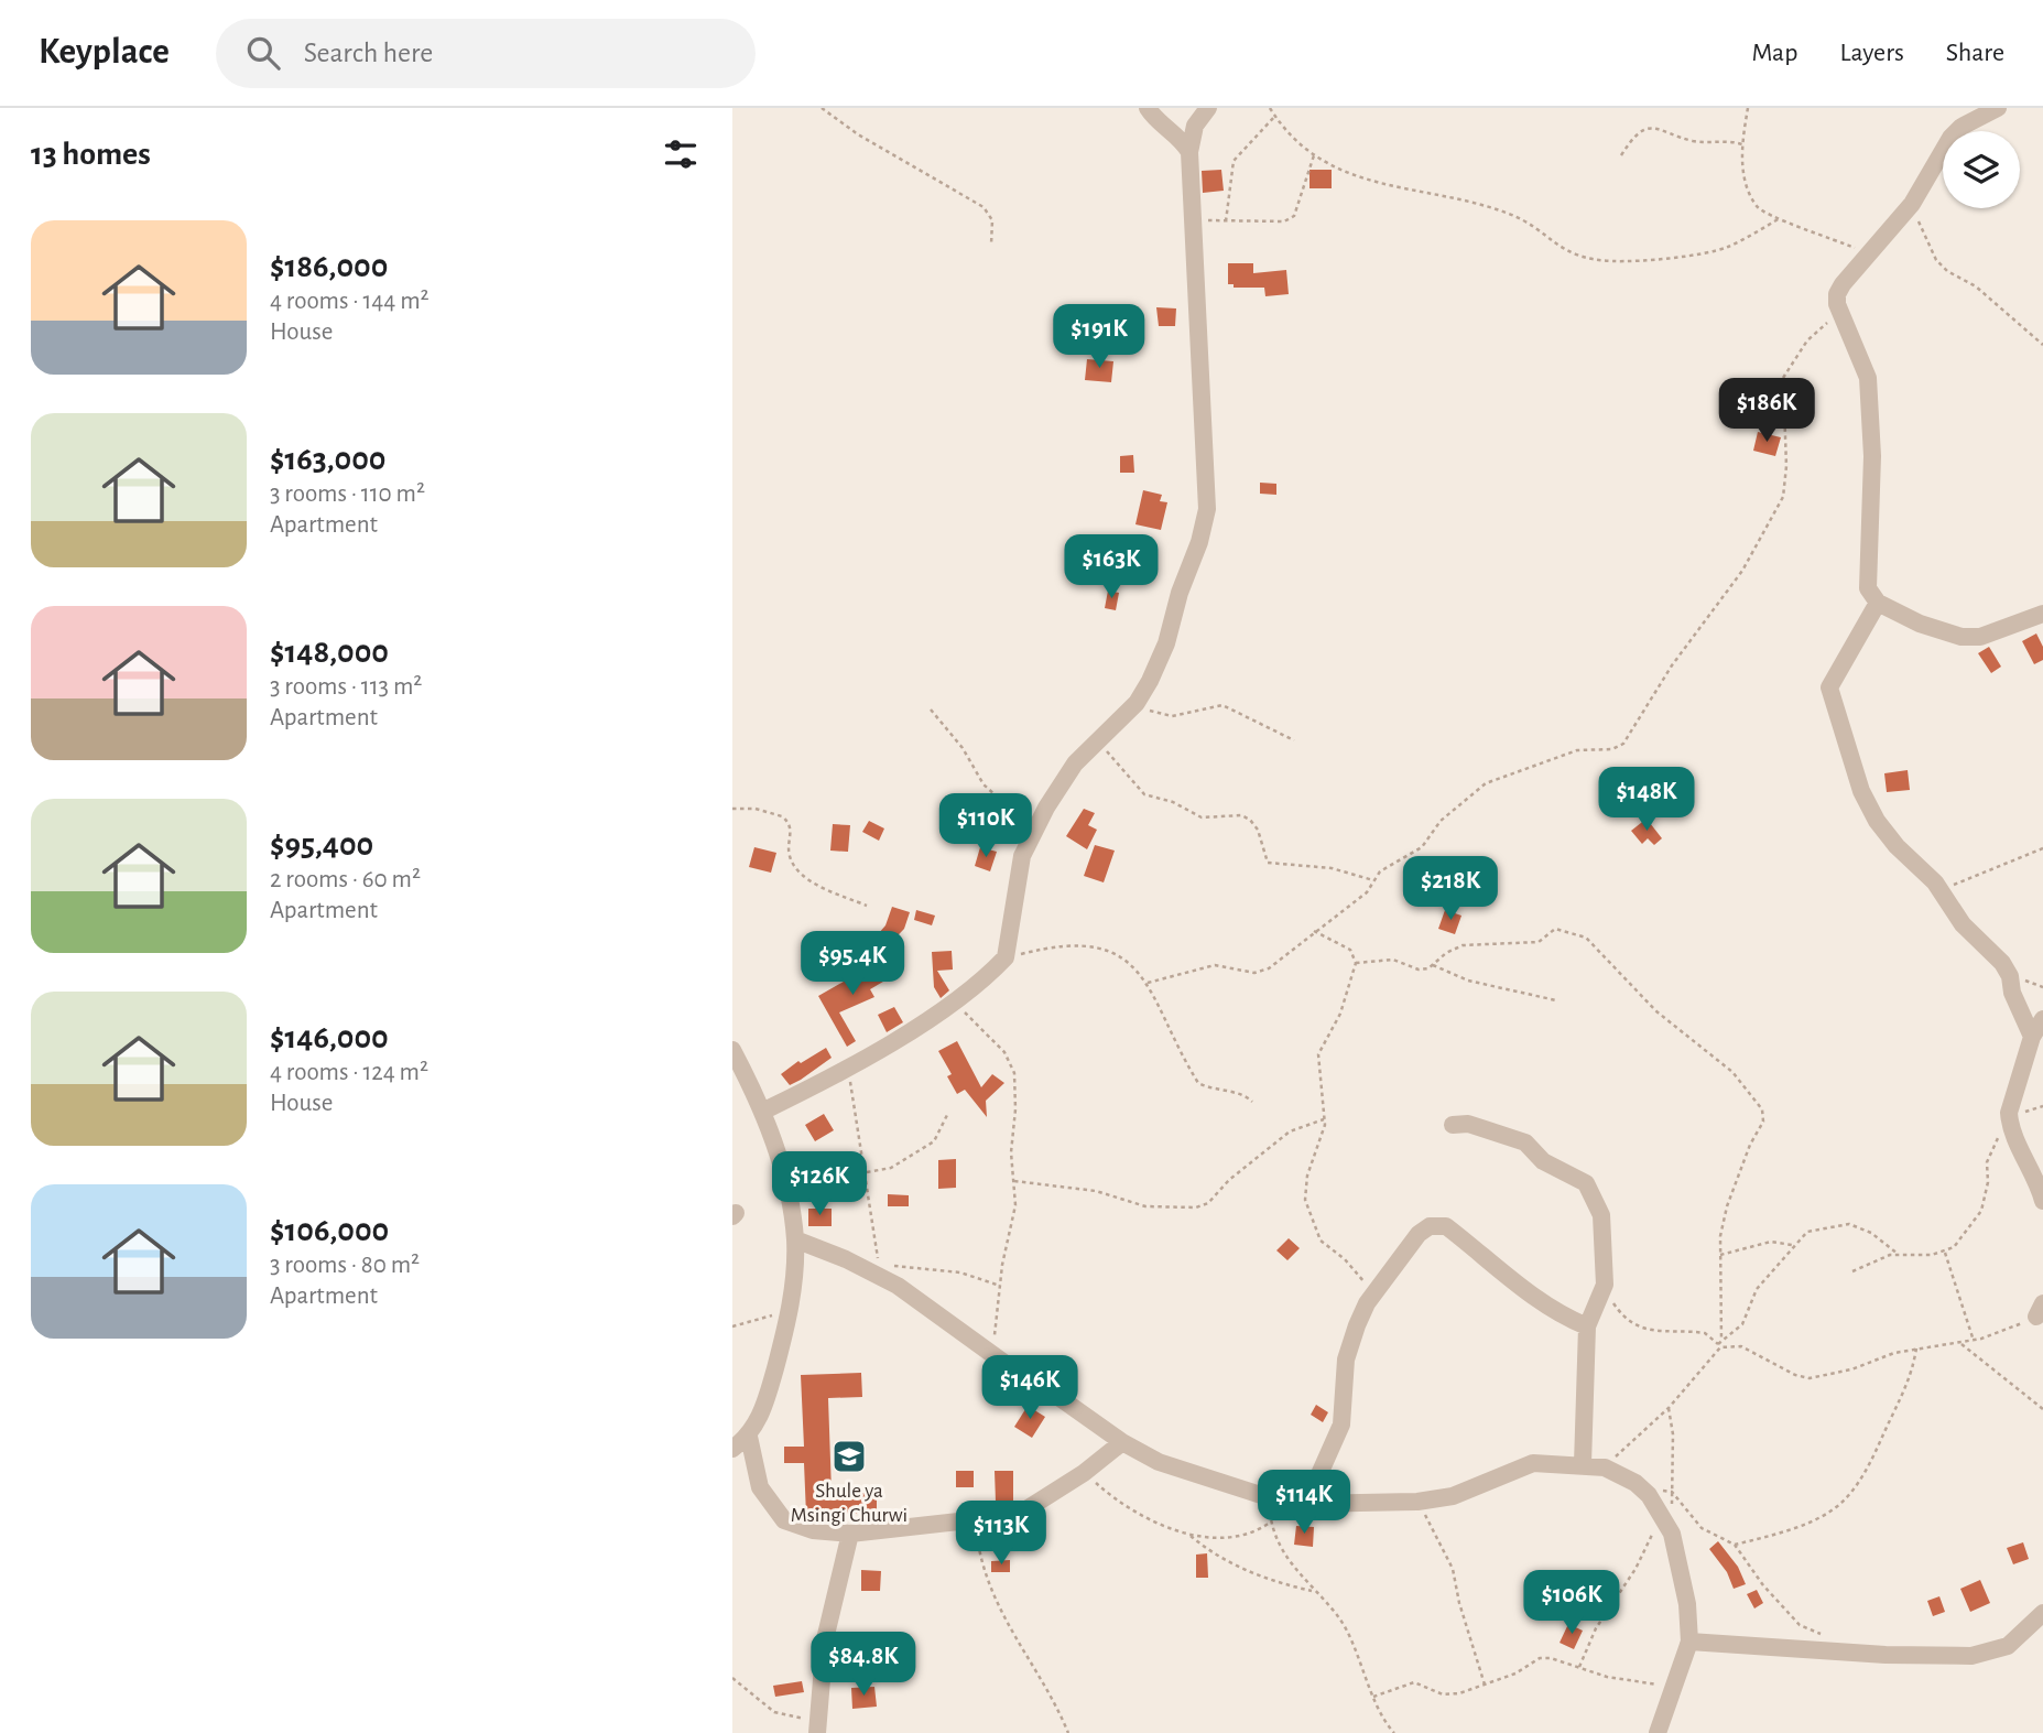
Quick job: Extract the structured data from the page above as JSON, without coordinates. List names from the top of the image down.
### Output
{
  "places": {
    "school or university": ["Shule ya Msingi Churwi"]
  },
  "page": {
    "header": "Keyplace",
    "search": "Search here",
    "nav": ["Map", "Layers", "Share"],
    "heading": "13 homes",
    "list": [
      {
        "name": "$186,000",
        "note": "4 rooms · 144 m² · House"
      },
      {
        "name": "$163,000",
        "note": "3 rooms · 110 m² · Apartment"
      },
      {
        "name": "$148,000",
        "note": "3 rooms · 113 m² · Apartment"
      },
      {
        "name": "$95,400",
        "note": "2 rooms · 60 m² · Apartment"
      },
      {
        "name": "$146,000",
        "note": "4 rooms · 124 m² · House"
      },
      {
        "name": "$106,000",
        "note": "3 rooms · 80 m² · Apartment"
      }
    ],
    "price": [
      "$191K",
      "$186K",
      "$163K",
      "$148K",
      "$110K",
      "$218K",
      "$95.4K",
      "$126K",
      "$146K",
      "$114K",
      "$113K",
      "$106K",
      "$84.8K"
    ]
  }
}
